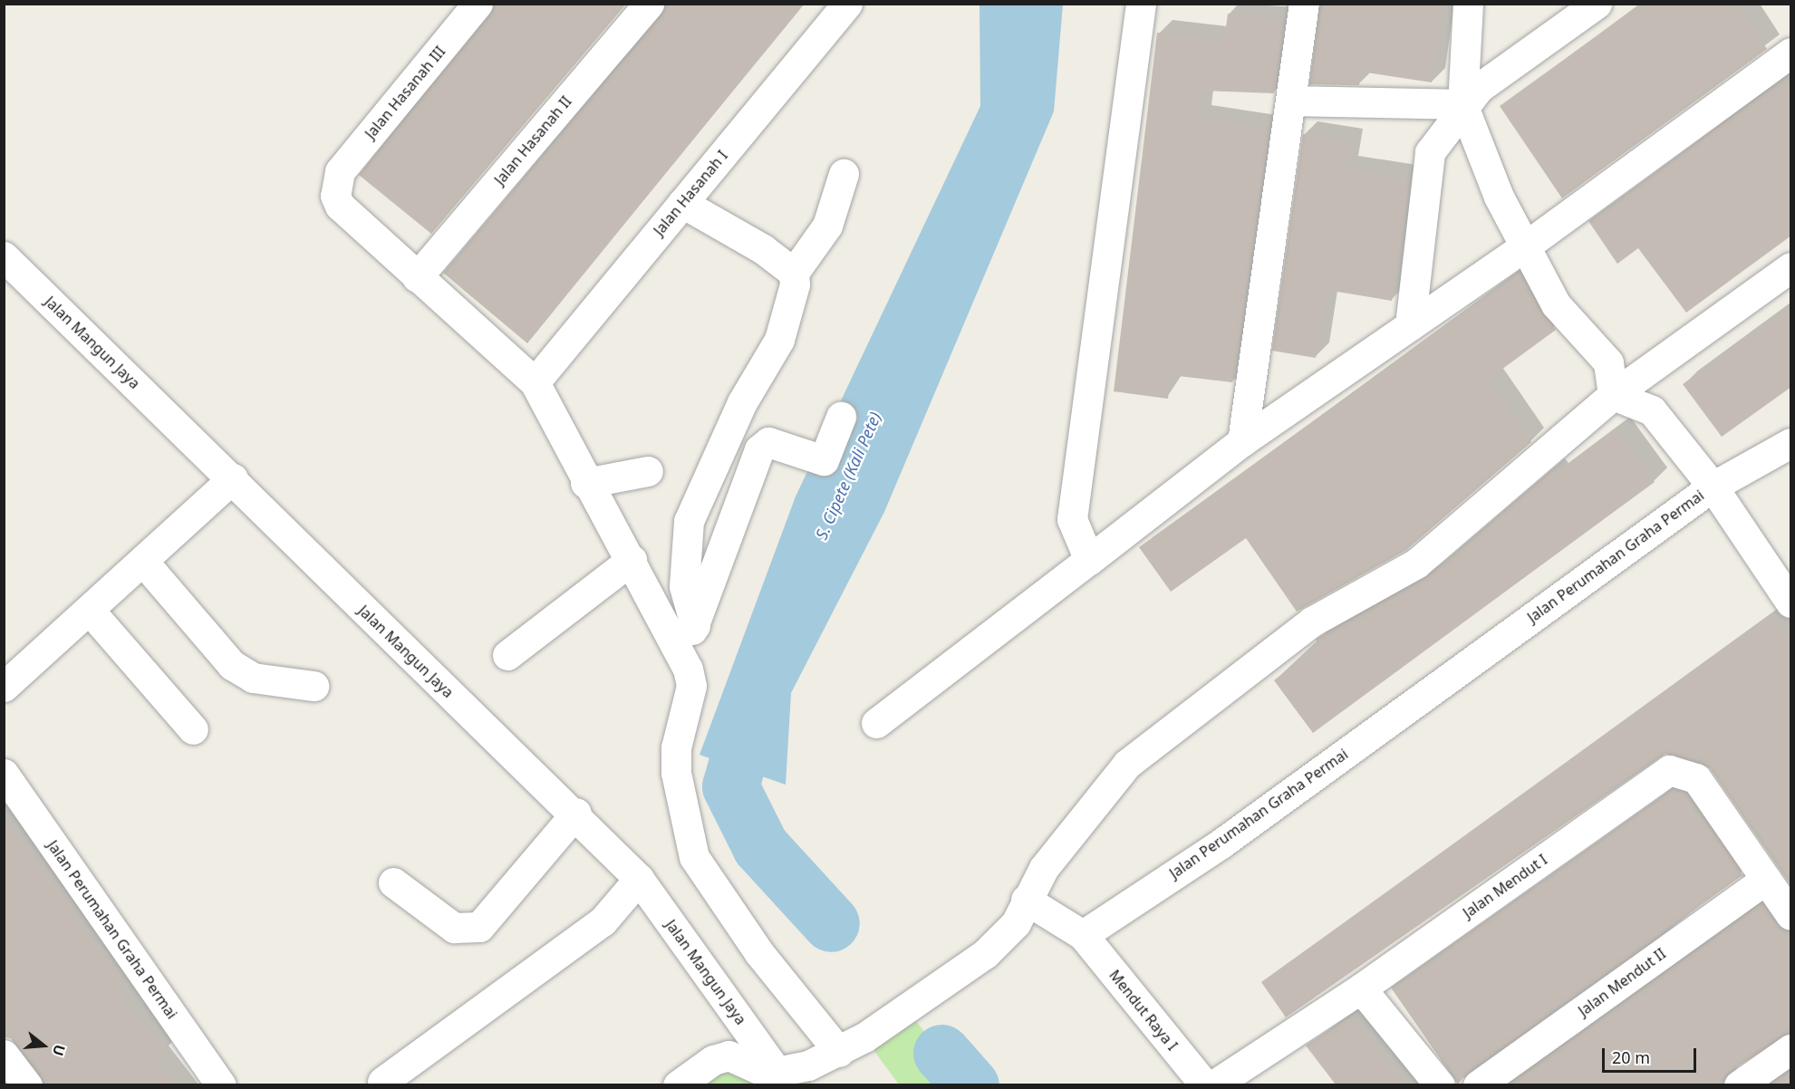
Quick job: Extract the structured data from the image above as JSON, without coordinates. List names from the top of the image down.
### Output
{
  "streets": {
    "street": [
      "Jalan Hasanah III",
      "Jalan Hasanah II",
      "Jalan Hasanah I",
      "Jalan Mangun Jaya",
      "Jalan Perumahan Graha Permai",
      "Jalan Mendut I",
      "Jalan Mendut II",
      "Mendut Raya I"
    ]
  },
  "crossings": [
    ["Jalan Hasanah III", "Jalan Hasanah II"],
    ["Jalan Perumahan Graha Permai", "Mendut Raya I"],
    ["Jalan Mendut I", "Jalan Mendut II"]
  ],
  "water": ["S. Cipete (Kali Pete)"],
  "scale_bar": "20 m",
  "north": "right"
}
